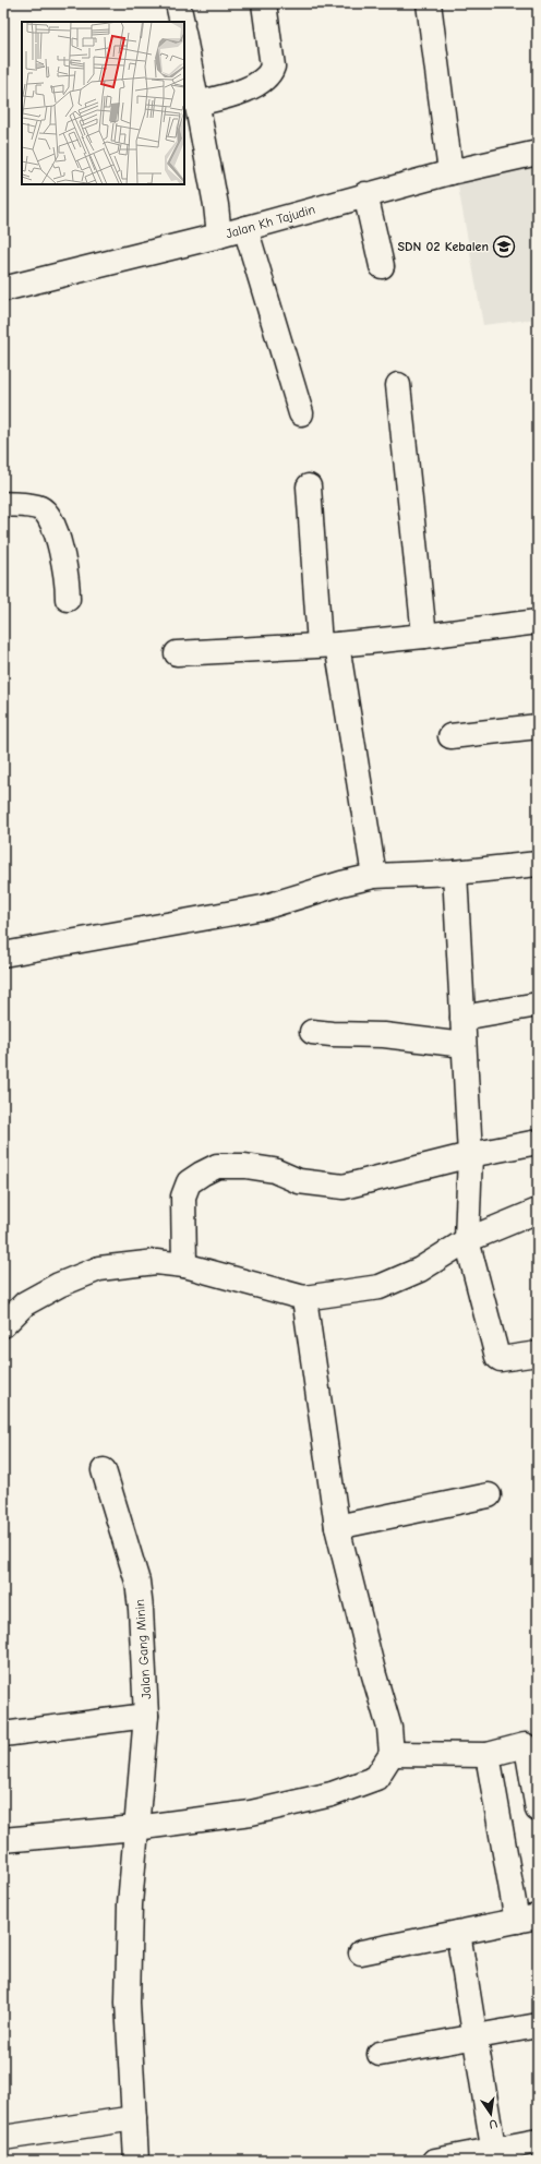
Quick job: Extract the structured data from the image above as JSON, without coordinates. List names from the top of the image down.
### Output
{
  "streets": {
    "street": ["Jalan Kh Tajudin", "Jalan Gang Minin"]
  },
  "places": {
    "school or university": ["SDN 02 Kebalen"]
  },
  "north": "bottom"
}
